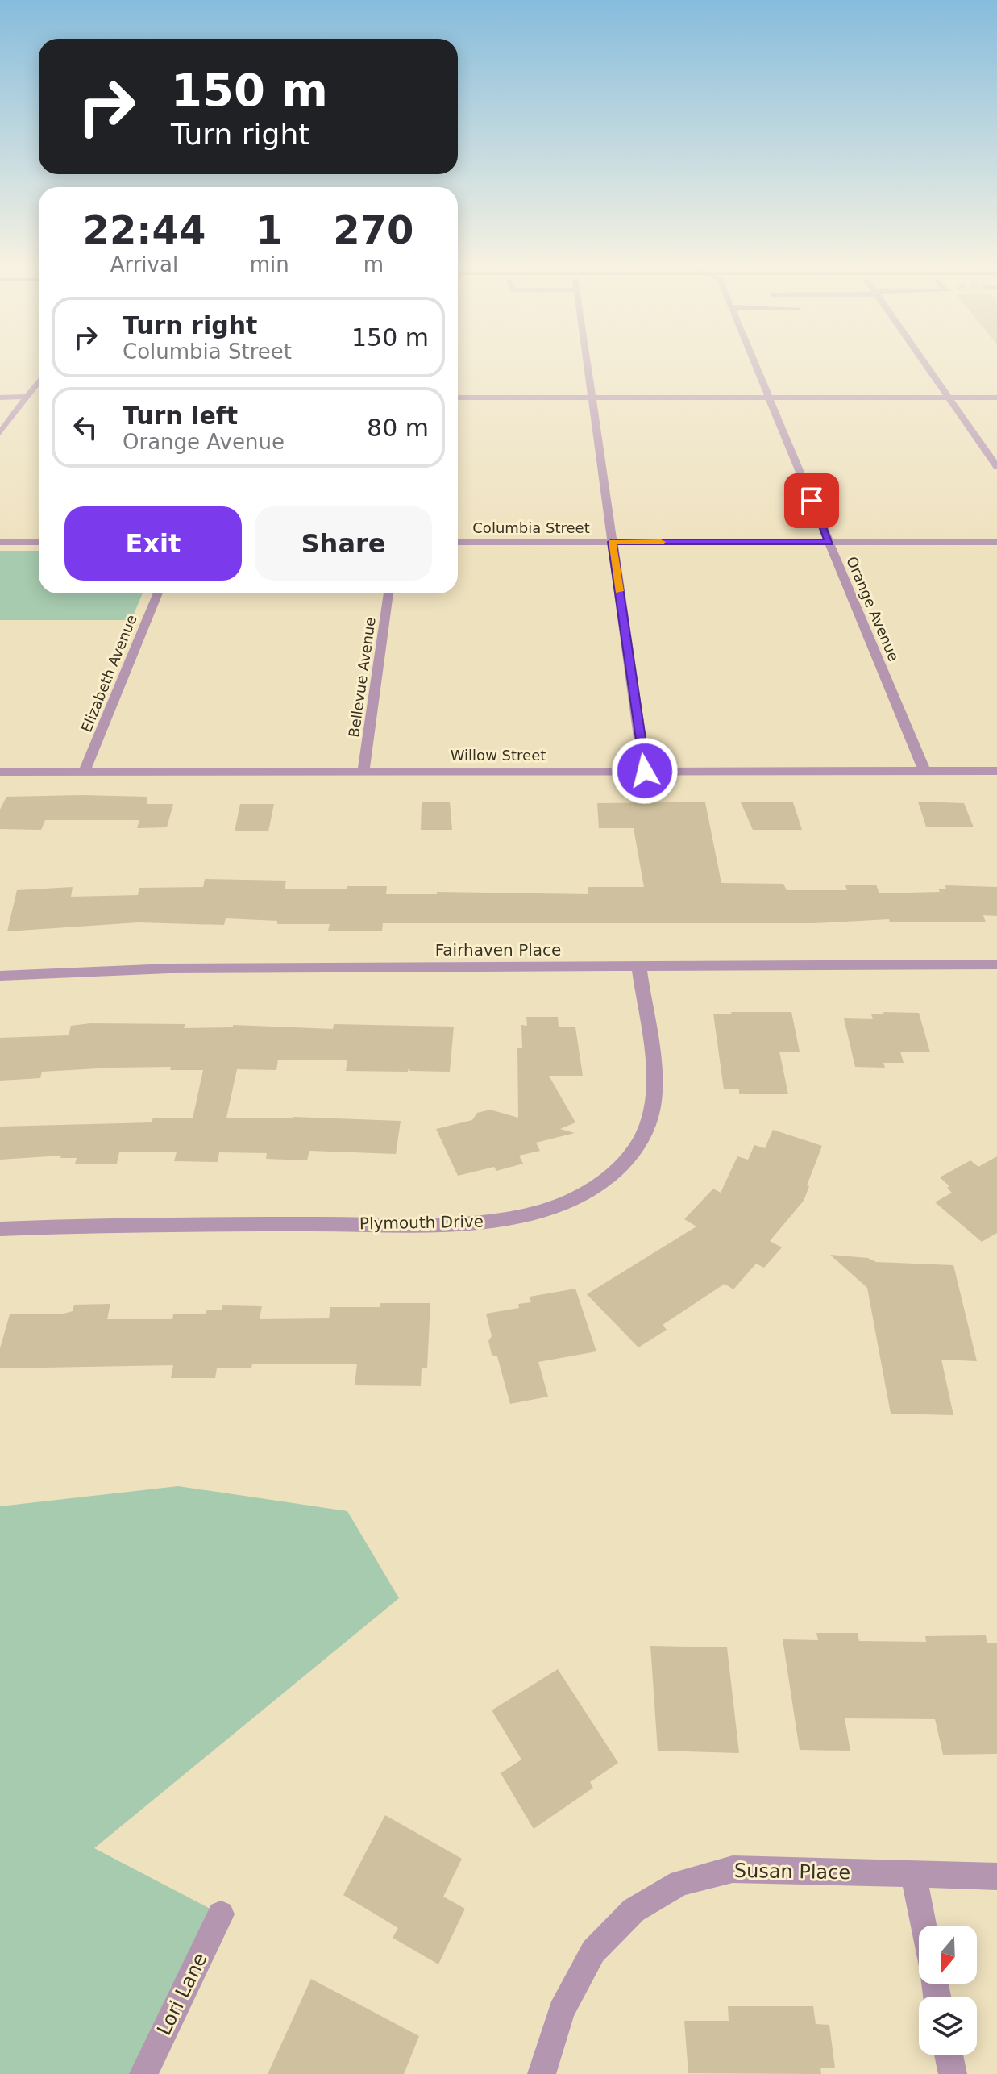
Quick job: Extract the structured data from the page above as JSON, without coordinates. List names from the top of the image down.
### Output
{
  "streets": {
    "street": [
      "Columbia Street",
      "Orange Avenue",
      "Elizabeth Avenue",
      "Bellevue Avenue",
      "Willow Street",
      "Fairhaven Place",
      "Plymouth Drive",
      "Susan Place",
      "Lori Lane"
    ]
  },
  "crossings": [
    ["Columbia Street", "Orange Avenue"],
    ["Orange Avenue", "Willow Street"],
    ["Elizabeth Avenue", "Willow Street"],
    ["Bellevue Avenue", "Willow Street"],
    ["Fairhaven Place", "Plymouth Drive"]
  ],
  "north": "bottom",
  "page": {
    "turn": ["150 m", "Turn right"],
    "eta": [
      "22:44",
      "Arrival",
      "1",
      "min",
      "270",
      "m"
    ],
    "list": [
      {
        "name": "Turn right",
        "note": "Columbia Street",
        "value": "150 m"
      },
      {
        "name": "Turn left",
        "note": "Orange Avenue",
        "value": "80 m"
      }
    ],
    "buttons": ["Exit", "Share"]
  }
}
